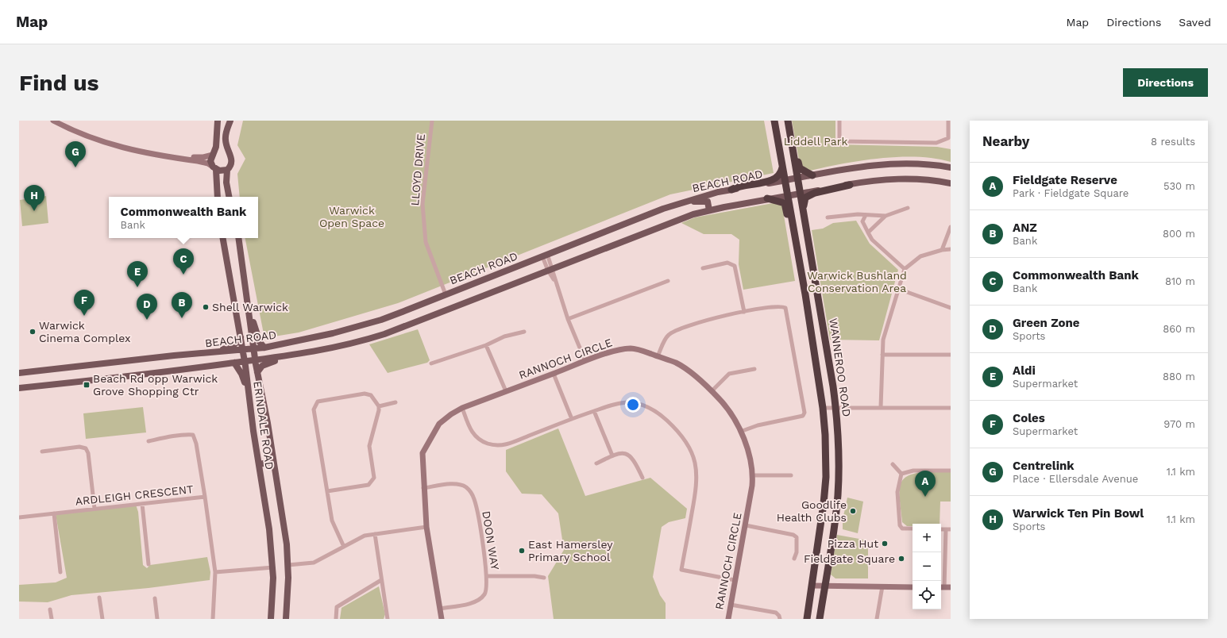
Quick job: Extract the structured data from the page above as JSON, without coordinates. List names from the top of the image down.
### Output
{
  "streets": {
    "highway": ["WANNEROO ROAD"],
    "main road": ["BEACH ROAD", "ERINDALE ROAD"],
    "street": [
      "LLOYD DRIVE",
      "RANNOCH CIRCLE",
      "ARDLEIGH CRESCENT",
      "DOON WAY"
    ]
  },
  "crossings": [
    ["LLOYD DRIVE", "BEACH ROAD"],
    ["BEACH ROAD", "WANNEROO ROAD"],
    ["BEACH ROAD", "ERINDALE ROAD"],
    ["RANNOCH CIRCLE", "DOON WAY"]
  ],
  "parks": ["Liddell Park", "Warwick Open Space", "Warwick Bushland Conservation Area"],
  "places": {
    "other": [
      "Shell Warwick",
      "Warwick Cinema Complex",
      "Goodlife Health Clubs",
      "Pizza Hut",
      "East Hamersley Primary School",
      "Fieldgate Square"
    ],
    "transit": ["Beach Rd opp Warwick Grove Shopping Ctr"]
  },
  "page": {
    "header": "Map",
    "nav": ["Map", "Directions", "Saved"],
    "buttons": "Directions",
    "title": "Find us",
    "heading": ["Nearby", "8 results"],
    "pins": [
      "G",
      "H",
      "C",
      "E",
      "F",
      "B",
      "D",
      "A"
    ],
    "list": [
      {
        "mark": "A",
        "name": "Fieldgate Reserve",
        "note": "Park · Fieldgate Square",
        "value": "530 m"
      },
      {
        "mark": "B",
        "name": "ANZ",
        "note": "Bank",
        "value": "800 m"
      },
      {
        "mark": "C",
        "name": "Commonwealth Bank",
        "note": "Bank",
        "value": "810 m"
      },
      {
        "mark": "D",
        "name": "Green Zone",
        "note": "Sports",
        "value": "860 m"
      },
      {
        "mark": "E",
        "name": "Aldi",
        "note": "Supermarket",
        "value": "880 m"
      },
      {
        "mark": "F",
        "name": "Coles",
        "note": "Supermarket",
        "value": "970 m"
      },
      {
        "mark": "G",
        "name": "Centrelink",
        "note": "Place · Ellersdale Avenue",
        "value": "1.1 km"
      },
      {
        "mark": "H",
        "name": "Warwick Ten Pin Bowl",
        "note": "Sports",
        "value": "1.1 km"
      }
    ],
    "popup": ["Commonwealth Bank", "Bank"],
    "map_buttons": ["+", "−"]
  }
}
